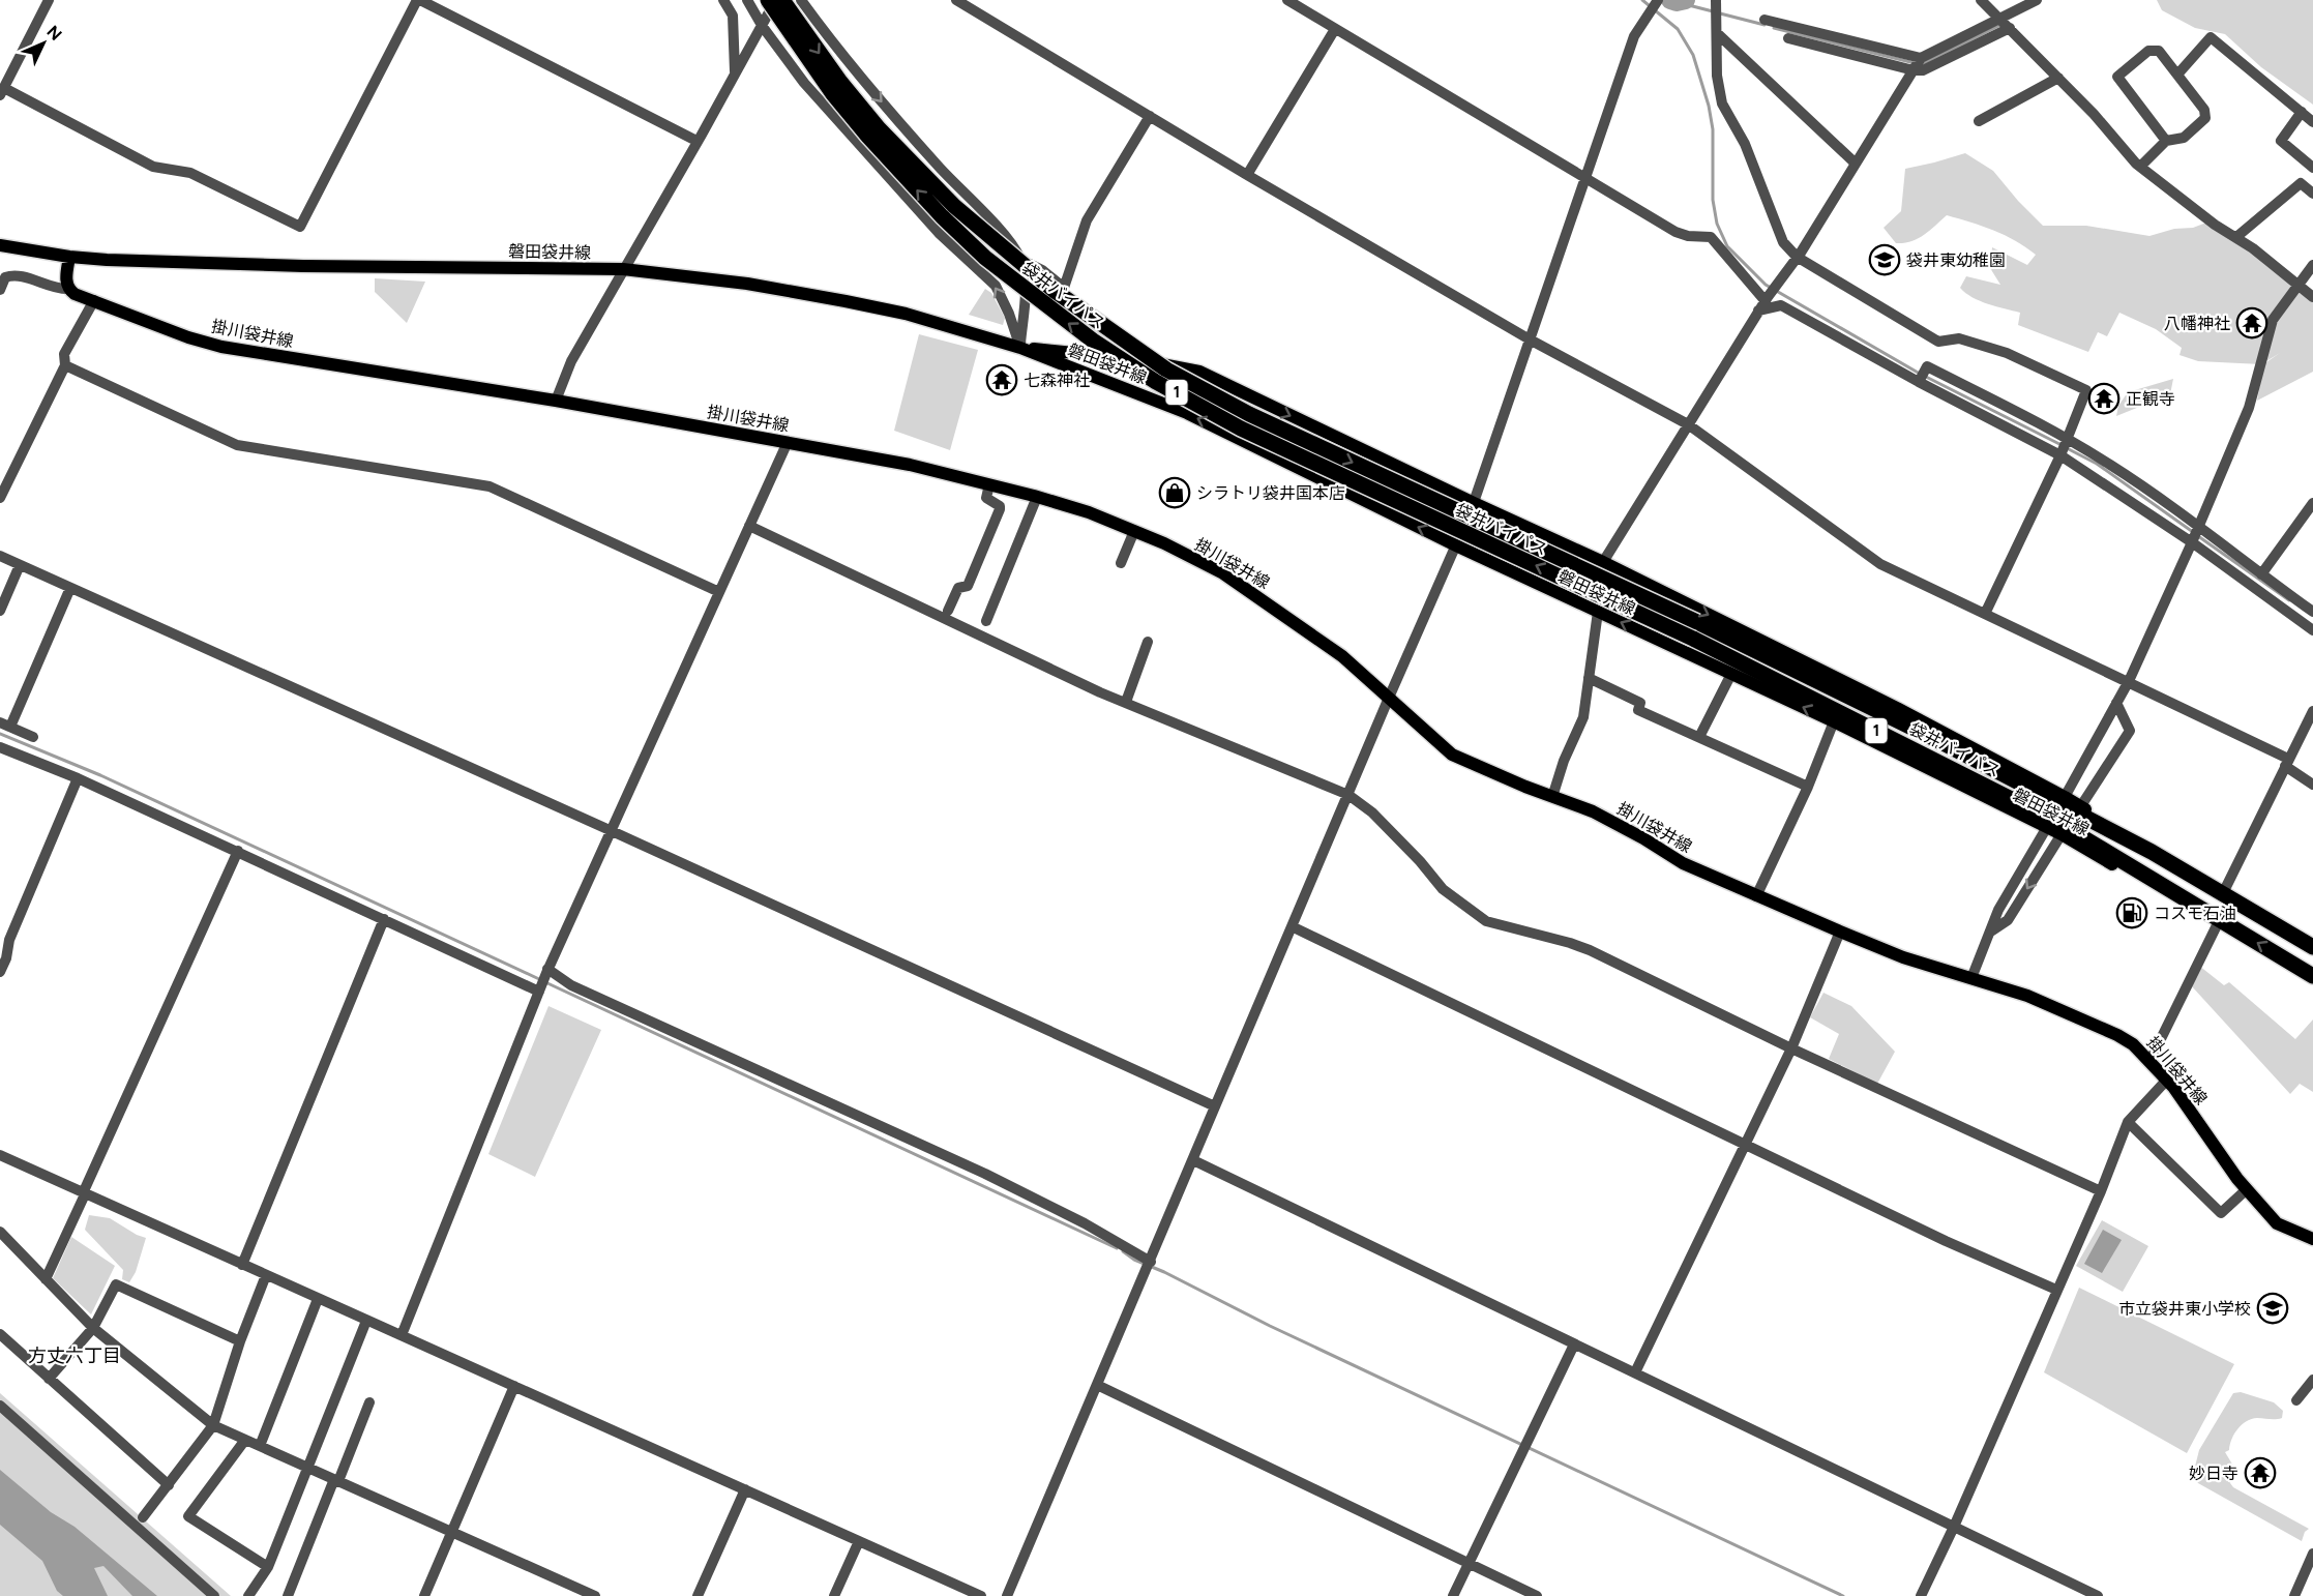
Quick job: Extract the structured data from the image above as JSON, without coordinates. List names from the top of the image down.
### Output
{
  "streets": {
    "highway": ["袋井バイパス", "1"],
    "main road": ["磐田袋井線", "掛川袋井線"]
  },
  "crossings": [
    ["磐田袋井線", "袋井バイパス"]
  ],
  "districts": ["方丈六丁目"],
  "places": {
    "school or university": ["袋井東幼稚園", "市立袋井東小学校"],
    "temple": [
      "八幡神社",
      "七森神社",
      "正観寺",
      "妙日寺"
    ],
    "shop": ["シラトリ袋井国本店"],
    "fuel station": ["コスモ石油"]
  },
  "north": "top right"
}
